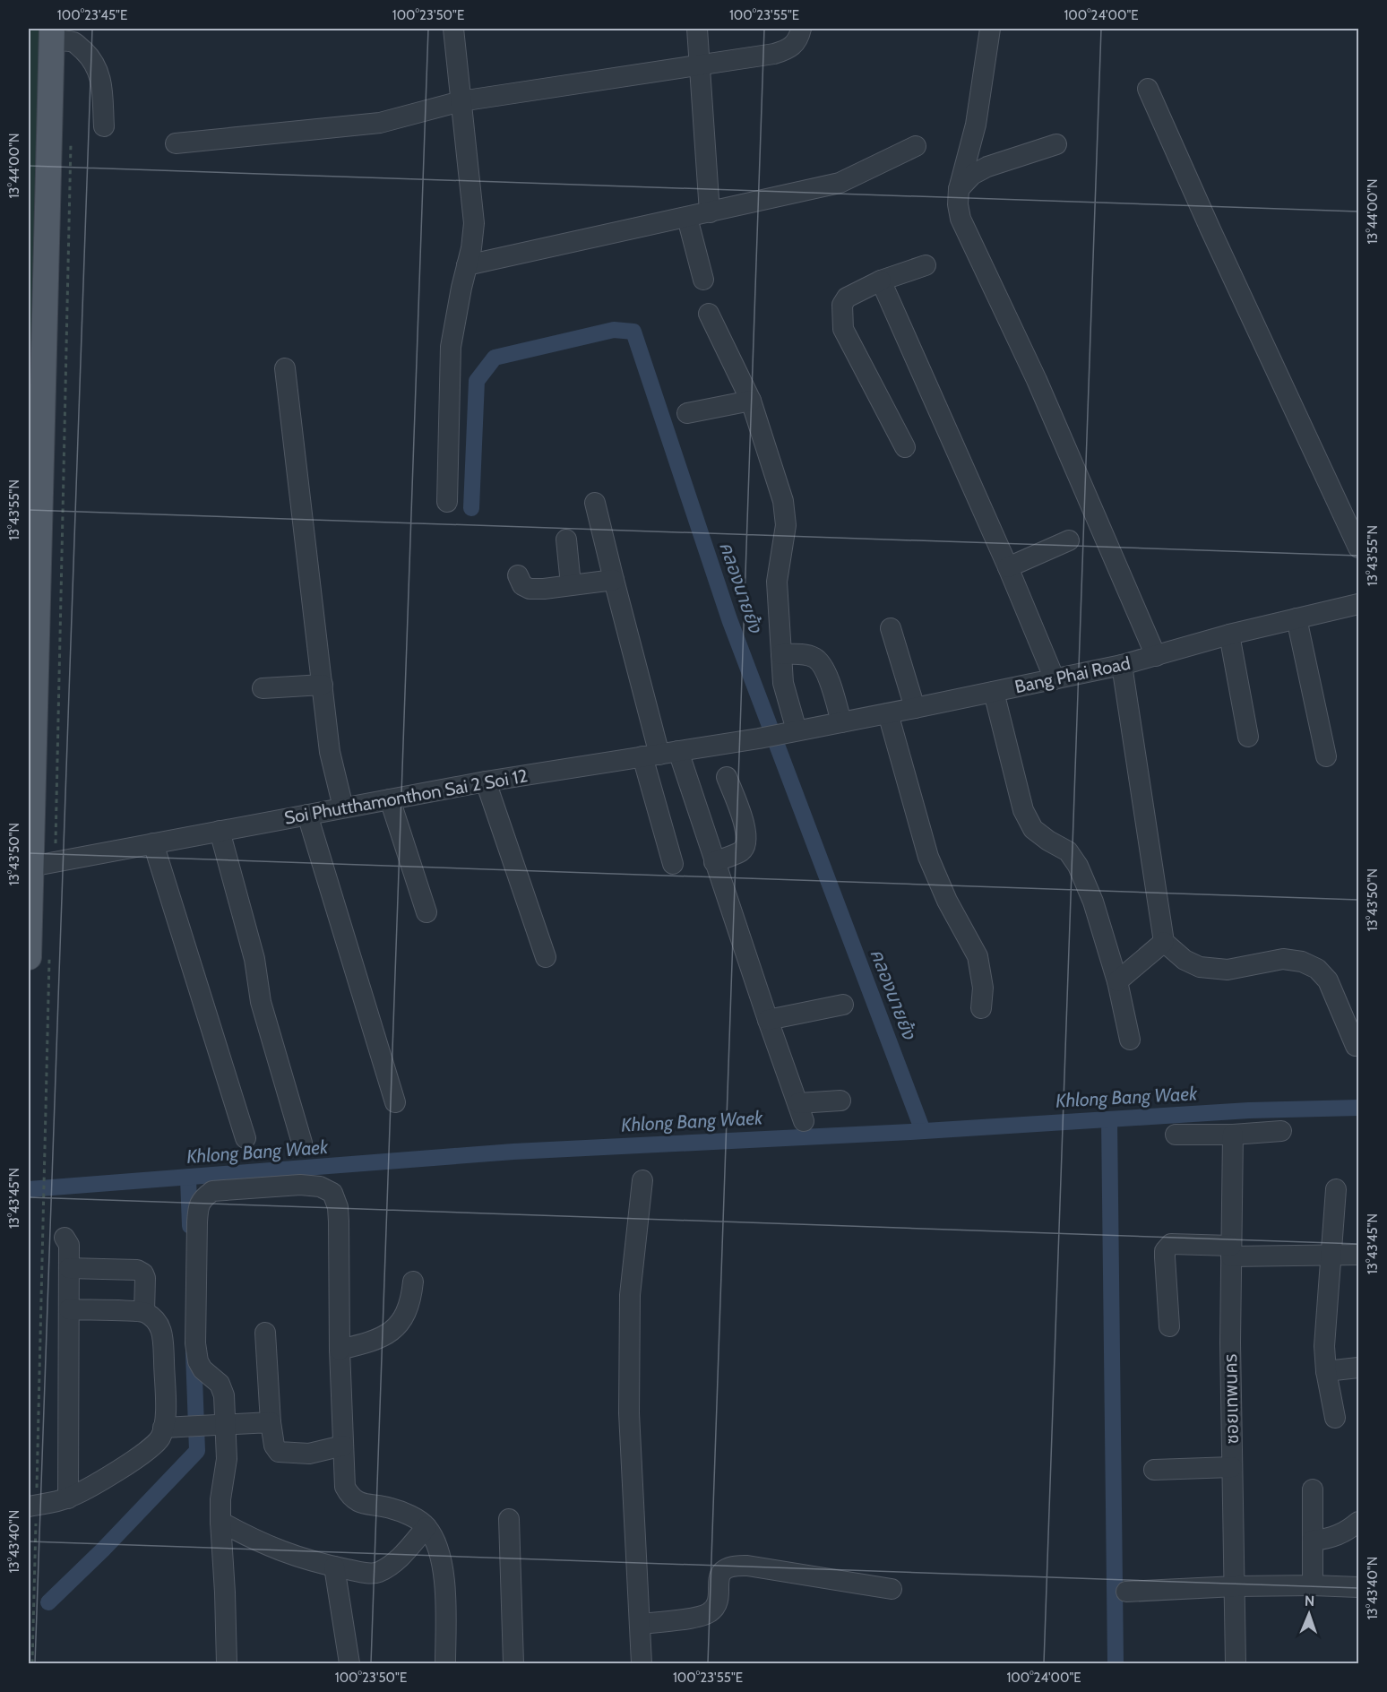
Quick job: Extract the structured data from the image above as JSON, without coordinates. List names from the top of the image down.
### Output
{
  "streets": {
    "street": ["Bang Phai Road", "Soi Phutthamonthon Sai 2 Soi 12", "ซอยเทพนคร"]
  },
  "crossings": [
    ["Bang Phai Road", "Soi Phutthamonthon Sai 2 Soi 12"]
  ],
  "water": ["คลองนายย้ง", "Khlong Bang Waek"],
  "north": "top",
  "coordinates": [
    "100°23'45\"E",
    "100°23'50\"E",
    "100°23'55\"E",
    "100°24'00\"E",
    "13°44'00\"N",
    "13°43'55\"N",
    "13°43'50\"N",
    "13°43'45\"N",
    "13°43'40\"N"
  ]
}
